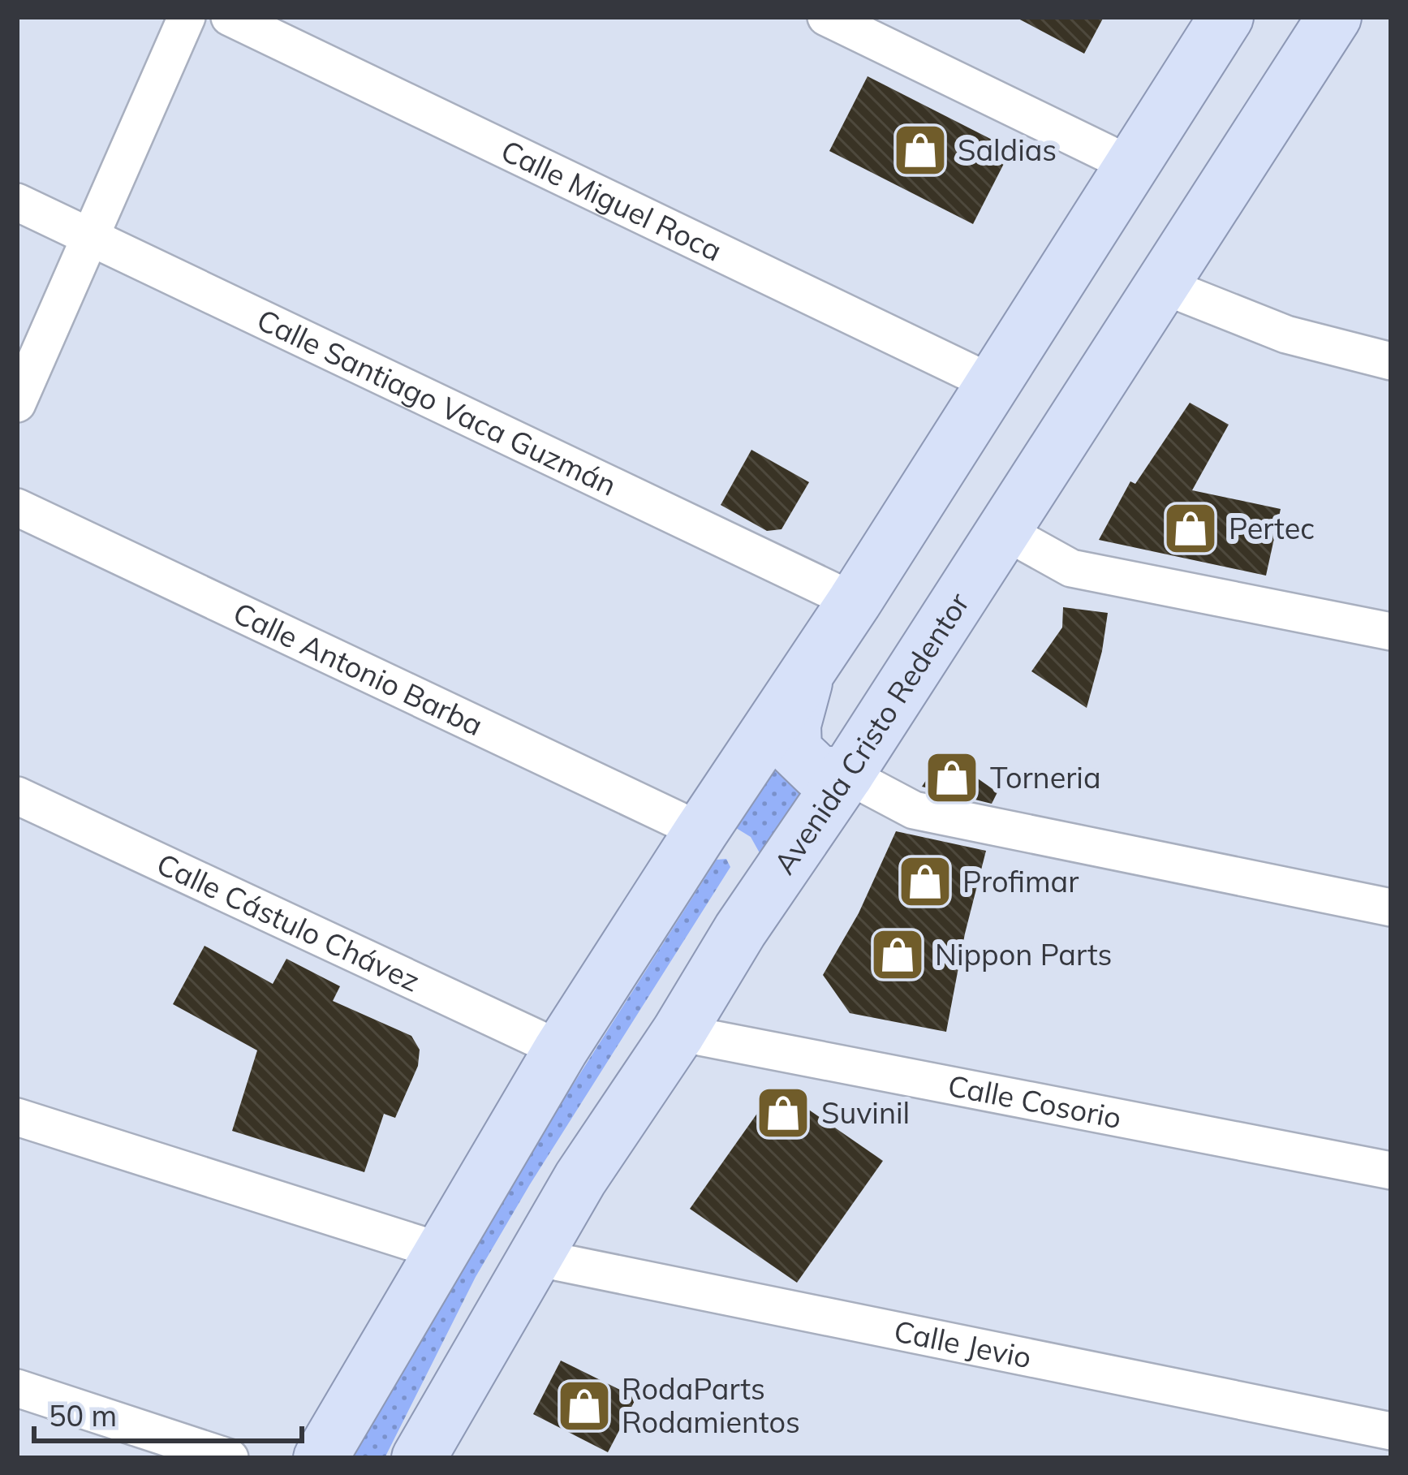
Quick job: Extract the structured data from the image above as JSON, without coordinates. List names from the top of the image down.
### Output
{
  "streets": {
    "main road": ["Avenida Cristo Redentor"],
    "street": [
      "Calle Miguel Roca",
      "Calle Santiago Vaca Guzmán",
      "Calle Antonio Barba",
      "Calle Cástulo Chávez",
      "Calle Cosorio",
      "Calle Jevio"
    ]
  },
  "crossings": [
    ["Avenida Cristo Redentor", "Calle Cosorio"],
    ["Avenida Cristo Redentor", "Calle Jevio"]
  ],
  "places": {
    "shop": [
      "Saldias",
      "Pertec",
      "Torneria",
      "Profimar",
      "Nippon Parts",
      "Suvinil",
      "RodaParts Rodamientos"
    ]
  },
  "scale_bar": "50 m"
}
